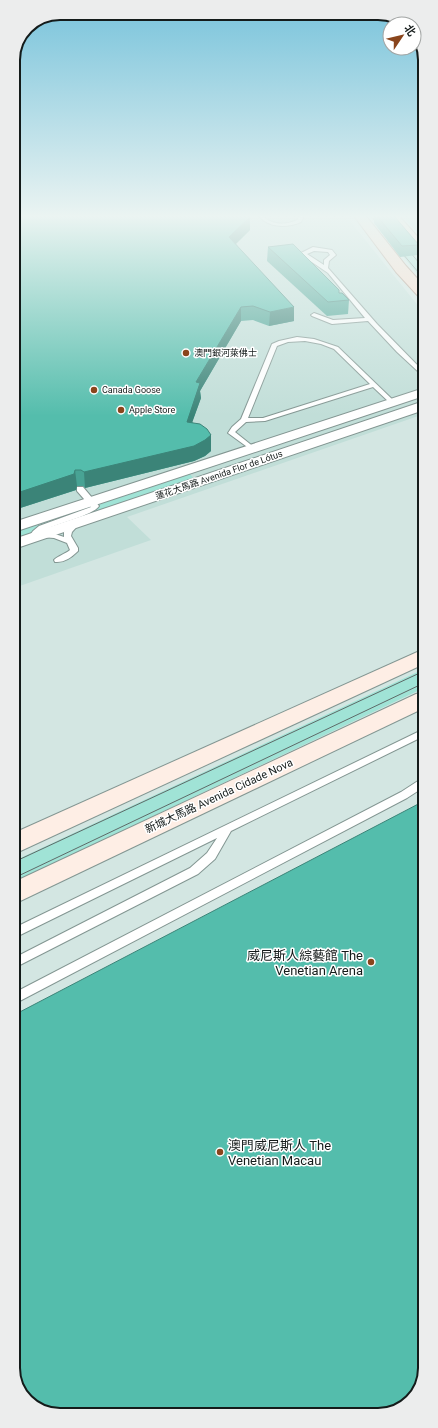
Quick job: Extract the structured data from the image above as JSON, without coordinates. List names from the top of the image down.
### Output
{
  "streets": {
    "main road": ["新城大馬路 Avenida Cidade Nova"],
    "street": ["蓮花大馬路 Avenida Flor de Lótus"]
  },
  "places": [
    "澳門銀河萊佛士",
    "Canada Goose",
    "Apple Store",
    "威尼斯人綜藝館 The Venetian Arena",
    "澳門威尼斯人 The Venetian Macau"
  ],
  "north": "top right"
}
